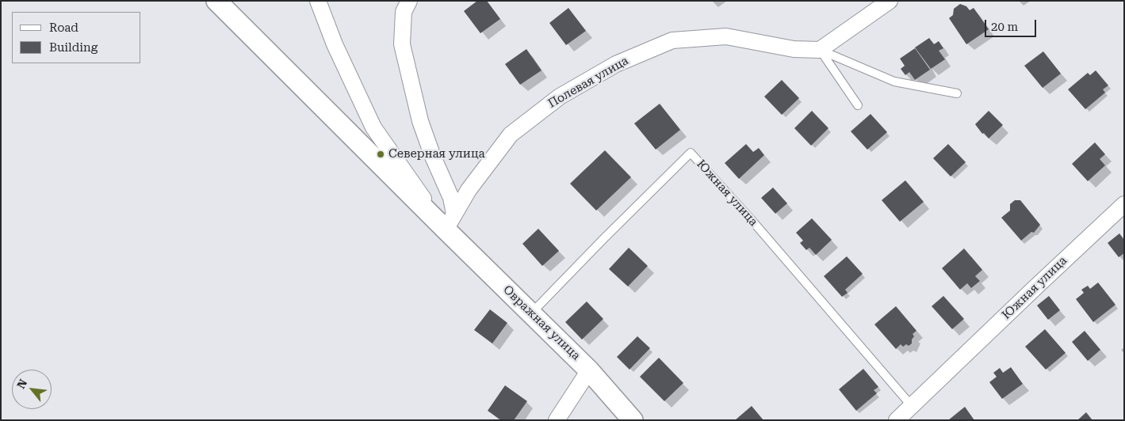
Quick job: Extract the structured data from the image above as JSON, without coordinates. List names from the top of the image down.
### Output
{
  "streets": {
    "street": ["Полевая улица", "Южная улица", "Овражная улица"]
  },
  "crossings": [
    ["Полевая улица", "Овражная улица"],
    ["Южная улица", "Овражная улица"]
  ],
  "places": ["Северная улица"],
  "legend": ["Road", "Building"],
  "scale_bar": "20 m",
  "north": "top left"
}
